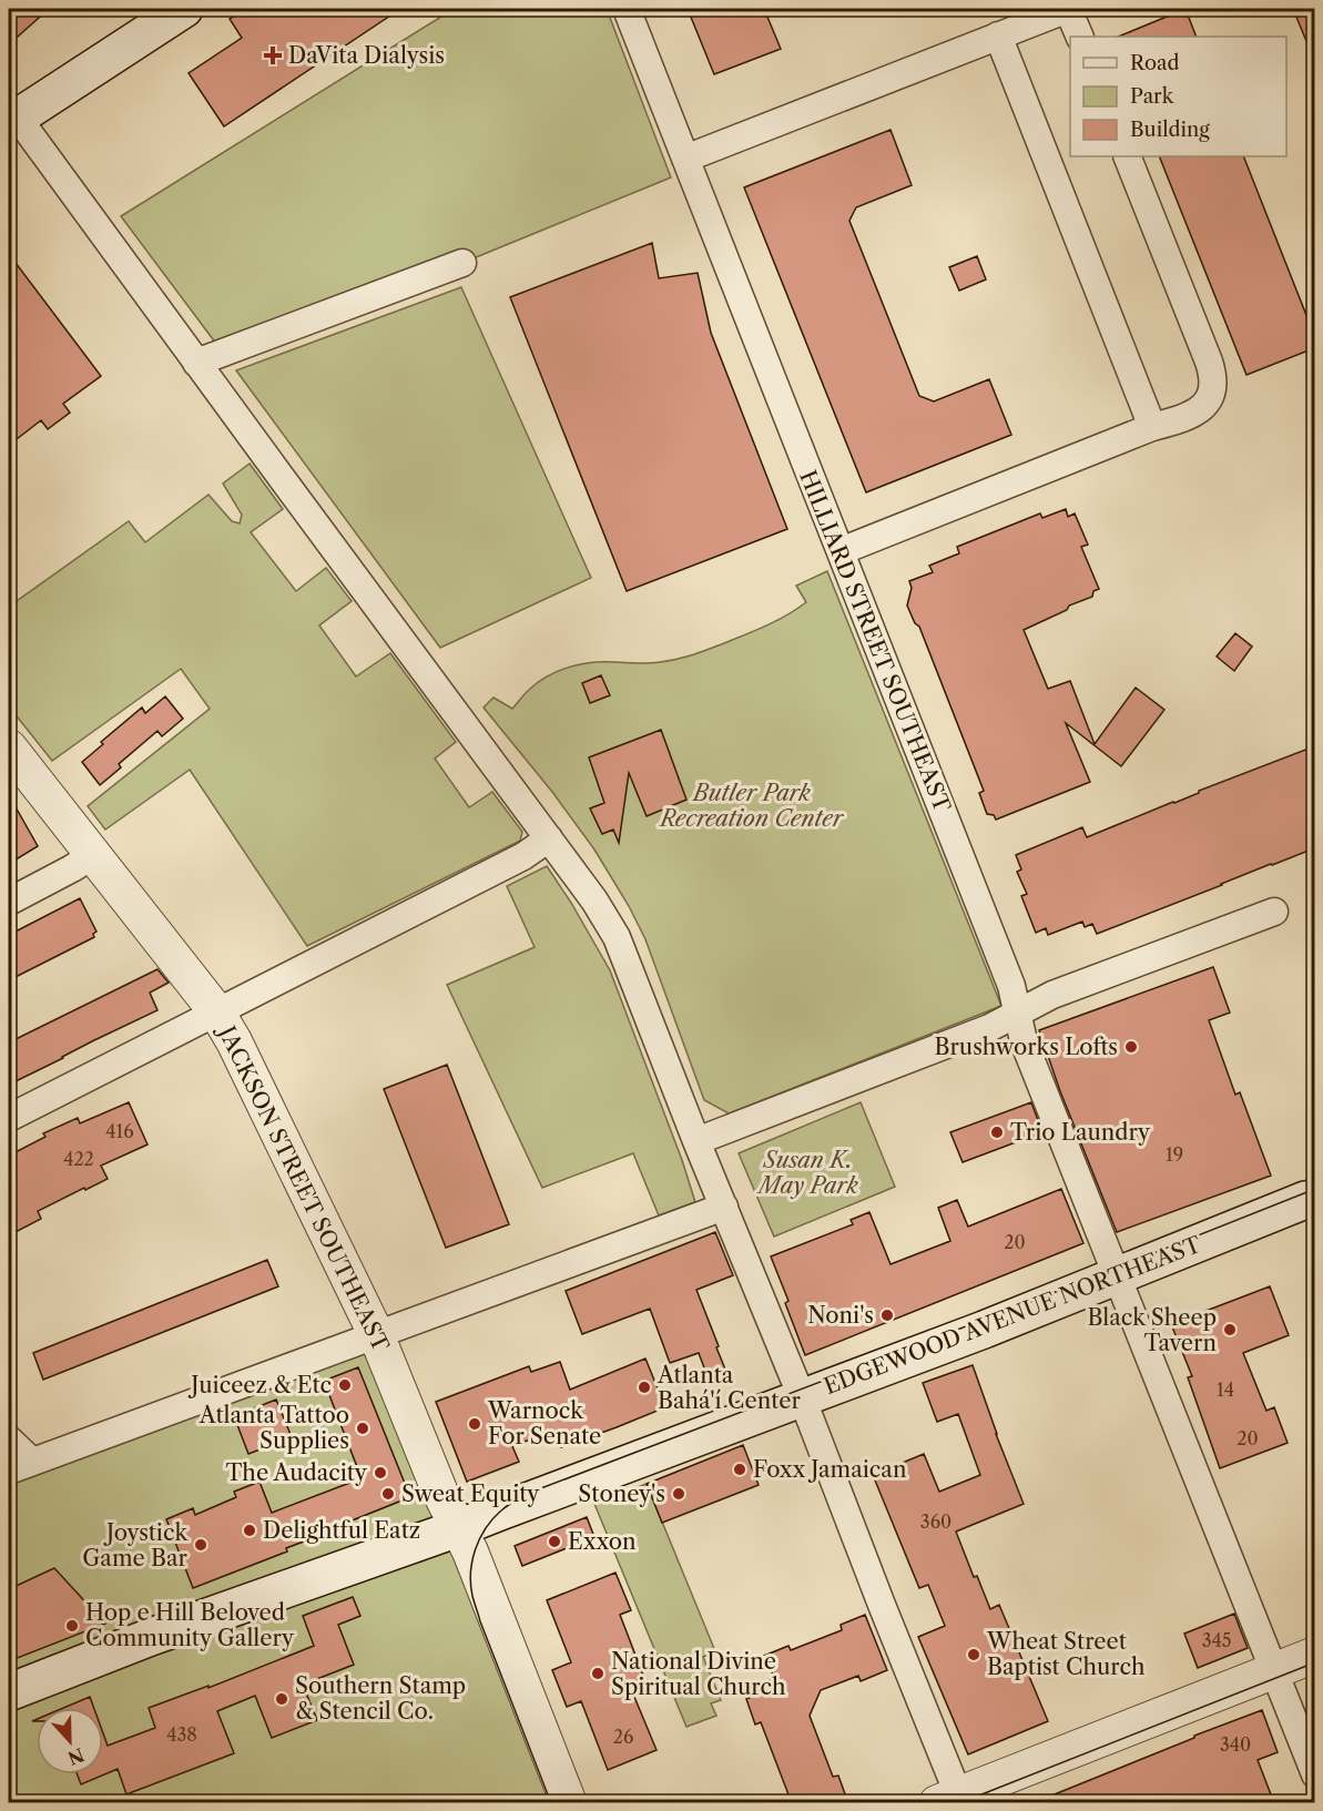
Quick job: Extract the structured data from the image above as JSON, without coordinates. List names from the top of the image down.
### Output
{
  "streets": {
    "main road": ["EDGEWOOD AVENUE NORTHEAST"],
    "street": ["HILLIARD STREET SOUTHEAST", "JACKSON STREET SOUTHEAST"]
  },
  "crossings": [
    ["HILLIARD STREET SOUTHEAST", "EDGEWOOD AVENUE NORTHEAST"],
    ["JACKSON STREET SOUTHEAST", "EDGEWOOD AVENUE NORTHEAST"]
  ],
  "parks": ["Butler Park Recreation Center", "Susan K. May Park"],
  "places": {
    "health": ["DaVita Dialysis"],
    "other": [
      "Brushworks Lofts",
      "Trio Laundry",
      "Noni's",
      "Black Sheep Tavern",
      "Juiceez & Etc",
      "Atlanta Bahá'í Center",
      "Warnock For Senate",
      "Atlanta Tattoo Supplies",
      "Foxx Jamaican",
      "The Audacity",
      "Sweat Equity",
      "Stoney's",
      "Delightful Eatz",
      "Exxon",
      "Joystick Game Bar",
      "Hop e Hill Beloved Community Gallery",
      "Wheat Street Baptist Church",
      "National Divine Spiritual Church",
      "Southern Stamp & Stencil Co."
    ]
  },
  "house_numbers": [
    "416",
    "19",
    "422",
    "20",
    "14",
    "20",
    "360",
    "345",
    "438",
    "26",
    "340"
  ],
  "legend": ["Road", "Park", "Building"],
  "north": "bottom"
}
